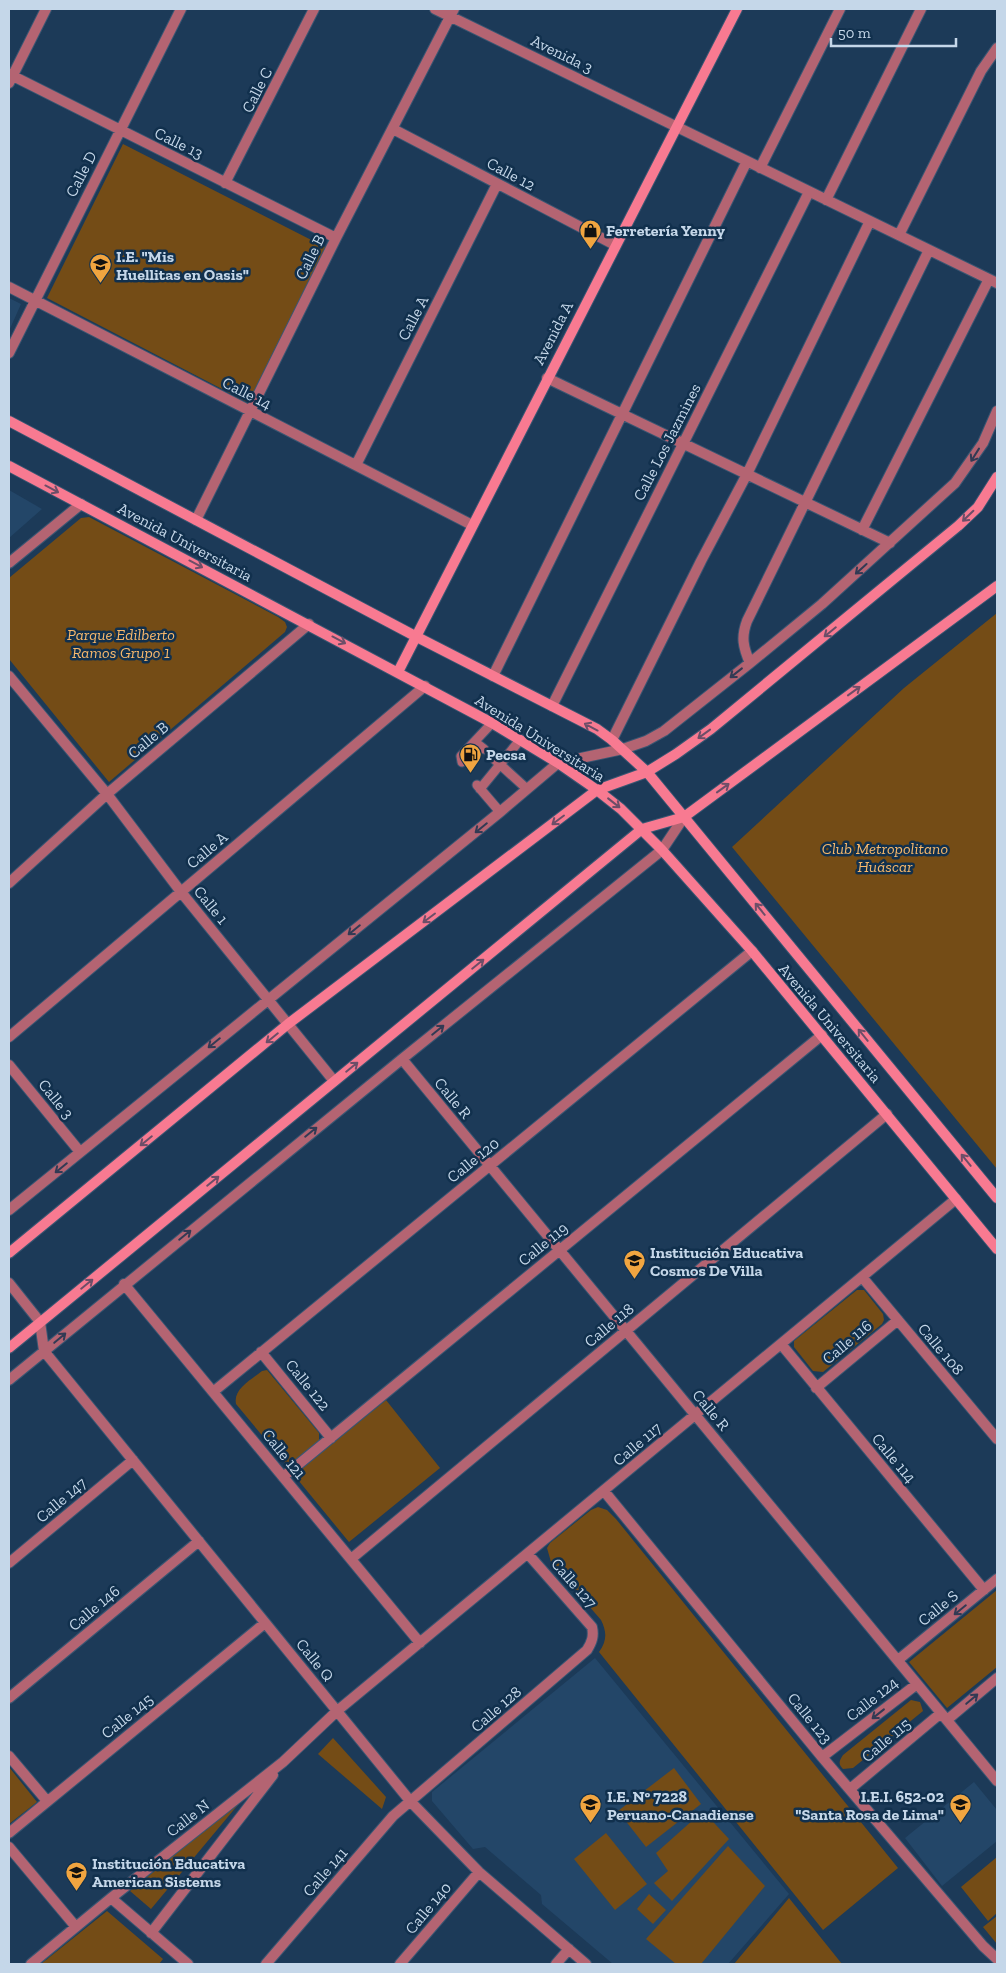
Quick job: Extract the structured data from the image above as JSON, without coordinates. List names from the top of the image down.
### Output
{
  "streets": {
    "street": [
      "Avenida 3",
      "Calle C",
      "Calle 13",
      "Calle D",
      "Calle 12",
      "Calle B",
      "Calle A",
      "Avenida A",
      "Calle 14",
      "Calle Los Jazmines",
      "Avenida Universitaria",
      "Calle 1",
      "Calle R",
      "Calle 3",
      "Calle 120",
      "Calle 119",
      "Calle 118",
      "Calle 116",
      "Calle 108",
      "Calle 122",
      "Calle 117",
      "Calle 121",
      "Calle 114",
      "Calle 147",
      "Calle 127",
      "Calle 146",
      "Calle S",
      "Calle Q",
      "Calle 124",
      "Calle 128",
      "Calle 145",
      "Calle 123",
      "Calle 115",
      "Calle N",
      "Calle 141",
      "Calle 140"
    ]
  },
  "crossings": [
    ["Avenida 3", "Calle B"],
    ["Avenida 3", "Avenida A"],
    ["Avenida 3", "Calle Los Jazmines"],
    ["Calle C", "Calle 13"],
    ["Calle 13", "Calle D"],
    ["Calle 13", "Calle B"],
    ["Calle D", "Calle 14"],
    ["Calle 12", "Calle B"],
    ["Calle 12", "Calle A"],
    ["Calle 12", "Avenida A"],
    ["Calle B", "Calle 14"],
    ["Calle B", "Avenida Universitaria"],
    ["Calle B", "Calle 1"],
    ["Calle A", "Calle 14"],
    ["Calle A", "Avenida Universitaria"],
    ["Calle A", "Calle 1"],
    ["Avenida A", "Calle 14"],
    ["Avenida A", "Avenida Universitaria"],
    ["Calle Los Jazmines", "Avenida Universitaria"],
    ["Avenida Universitaria", "Calle 120"],
    ["Avenida Universitaria", "Calle 119"],
    ["Avenida Universitaria", "Calle 118"],
    ["Avenida Universitaria", "Calle 117"],
    ["Calle R", "Calle 120"],
    ["Calle R", "Calle 119"],
    ["Calle R", "Calle 118"],
    ["Calle R", "Calle 117"],
    ["Calle R", "Calle S"],
    ["Calle R", "Calle 124"],
    ["Calle R", "Calle 115"],
    ["Calle 120", "Calle 122"],
    ["Calle 120", "Calle 121"],
    ["Calle 119", "Calle 122"],
    ["Calle 119", "Calle 121"],
    ["Calle 118", "Calle 121"],
    ["Calle 116", "Calle 108"],
    ["Calle 116", "Calle 114"],
    ["Calle 108", "Calle 117"],
    ["Calle 117", "Calle 121"],
    ["Calle 117", "Calle 114"],
    ["Calle 117", "Calle 127"],
    ["Calle 117", "Calle Q"],
    ["Calle 117", "Calle 123"],
    ["Calle 117", "Calle N"],
    ["Calle 114", "Calle S"],
    ["Calle 147", "Calle Q"],
    ["Calle 127", "Calle 128"],
    ["Calle 146", "Calle Q"],
    ["Calle Q", "Calle 128"],
    ["Calle Q", "Calle 145"],
    ["Calle Q", "Calle N"],
    ["Calle Q", "Calle 141"],
    ["Calle Q", "Calle 140"],
    ["Calle 124", "Calle 123"],
    ["Calle 128", "Calle 141"],
    ["Calle 123", "Calle 115"]
  ],
  "one_way": ["Calle S", "Calle 124", "Calle 115"],
  "parks": ["Parque Edilberto Ramos Grupo 1", "Club Metropolitano Huáscar"],
  "places": {
    "shop": ["Ferretería Yenny"],
    "school or university": [
      "I.E. \"Mis Huellitas en Oasis\"",
      "Institución Educativa Cosmos De Villa",
      "I.E. N° 7228 Peruano-Canadiense",
      "I.E.I. 652-02 \"Santa Rosa de Lima\"",
      "Institución Educativa American Sistems"
    ],
    "fuel station": ["Pecsa"]
  },
  "scale_bar": "50 m"
}
